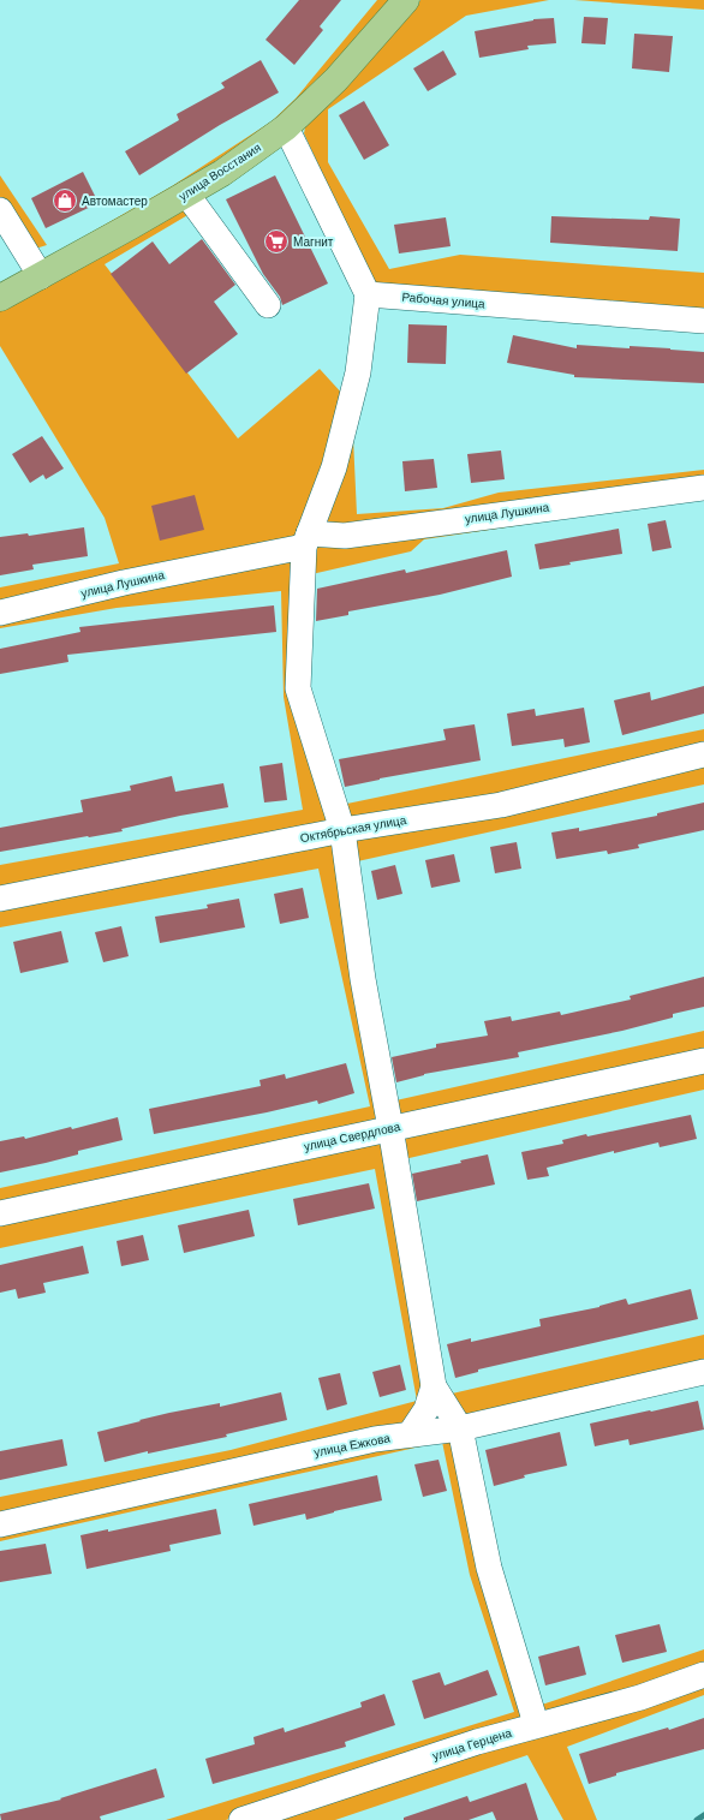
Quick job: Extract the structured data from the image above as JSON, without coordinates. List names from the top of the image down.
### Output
{
  "streets": {
    "main road": ["улица Восстания"],
    "street": [
      "Рабочая улица",
      "улица Лушкина",
      "Октябрьская улица",
      "улица Свердлова",
      "улица Ежкова",
      "улица Герцена"
    ]
  },
  "places": {
    "shop": ["Автомастер"],
    "supermarket": ["Магнит"]
  }
}
